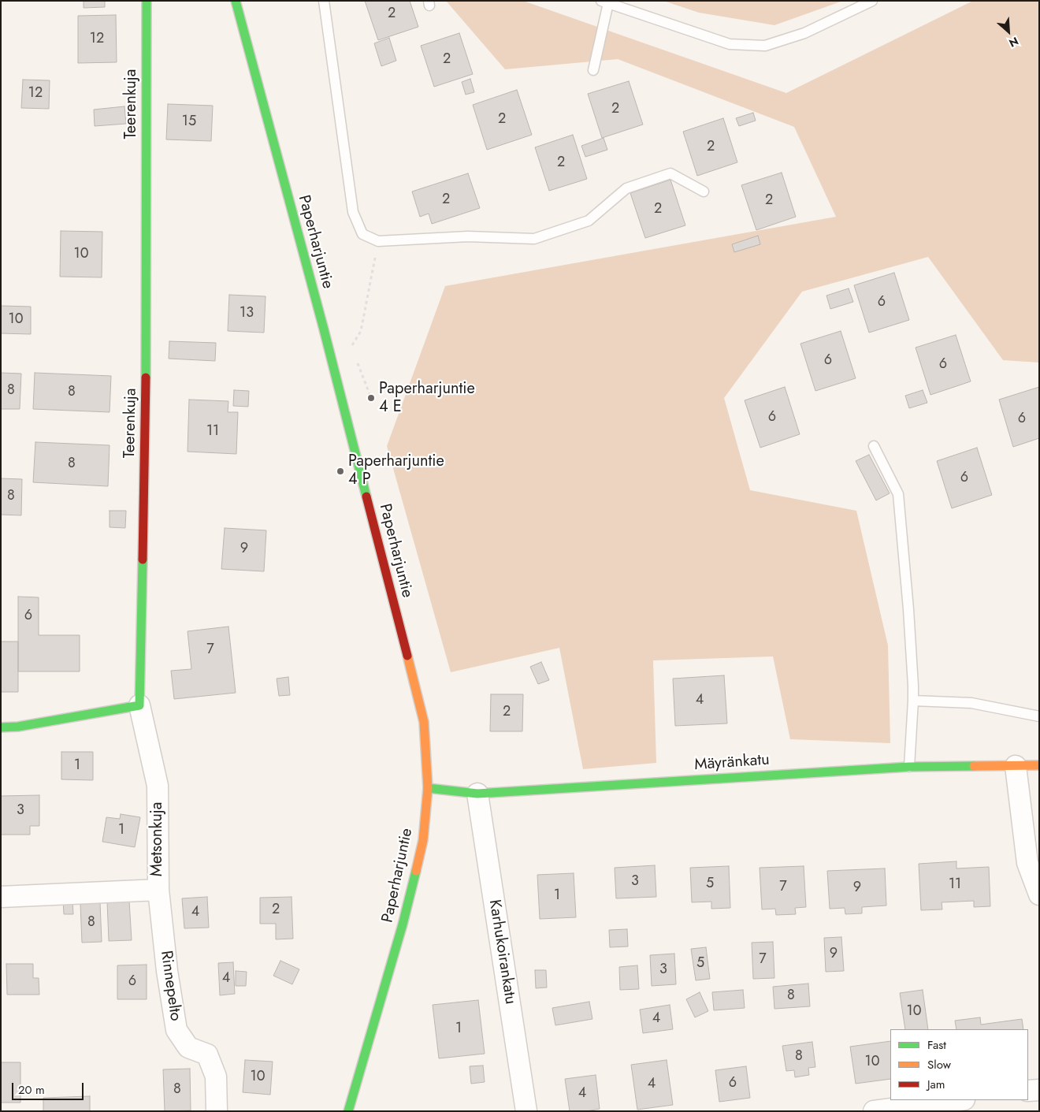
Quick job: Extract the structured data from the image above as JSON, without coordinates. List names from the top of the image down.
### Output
{
  "streets": {
    "street": [
      "Teerenkuja",
      "Paperharjuntie",
      "Mäyränkatu",
      "Metsonkuja",
      "Karhukoirankatu",
      "Rinnepelto"
    ]
  },
  "crossings": [
    ["Teerenkuja", "Metsonkuja"],
    ["Paperharjuntie", "Mäyränkatu"],
    ["Mäyränkatu", "Karhukoirankatu"],
    ["Metsonkuja", "Rinnepelto"]
  ],
  "places": ["Paperharjuntie 4 E", "Paperharjuntie 4 P"],
  "house_numbers": [
    "2",
    "12",
    "2",
    "12",
    "2",
    "2",
    "15",
    "2",
    "2",
    "2",
    "2",
    "2",
    "10",
    "6",
    "13",
    "10",
    "6",
    "6",
    "8",
    "8",
    "6",
    "6",
    "11",
    "8",
    "6",
    "8",
    "9",
    "6",
    "7",
    "4",
    "2",
    "1",
    "3",
    "1",
    "3",
    "5",
    "11",
    "7",
    "9",
    "1",
    "2",
    "4",
    "8",
    "9",
    "7",
    "5",
    "3",
    "4",
    "6",
    "8",
    "10",
    "4",
    "1",
    "8",
    "10",
    "10",
    "6",
    "4",
    "8",
    "4"
  ],
  "legend": ["Fast", "Slow", "Jam"],
  "scale_bar": "20 m",
  "north": "bottom right"
}
